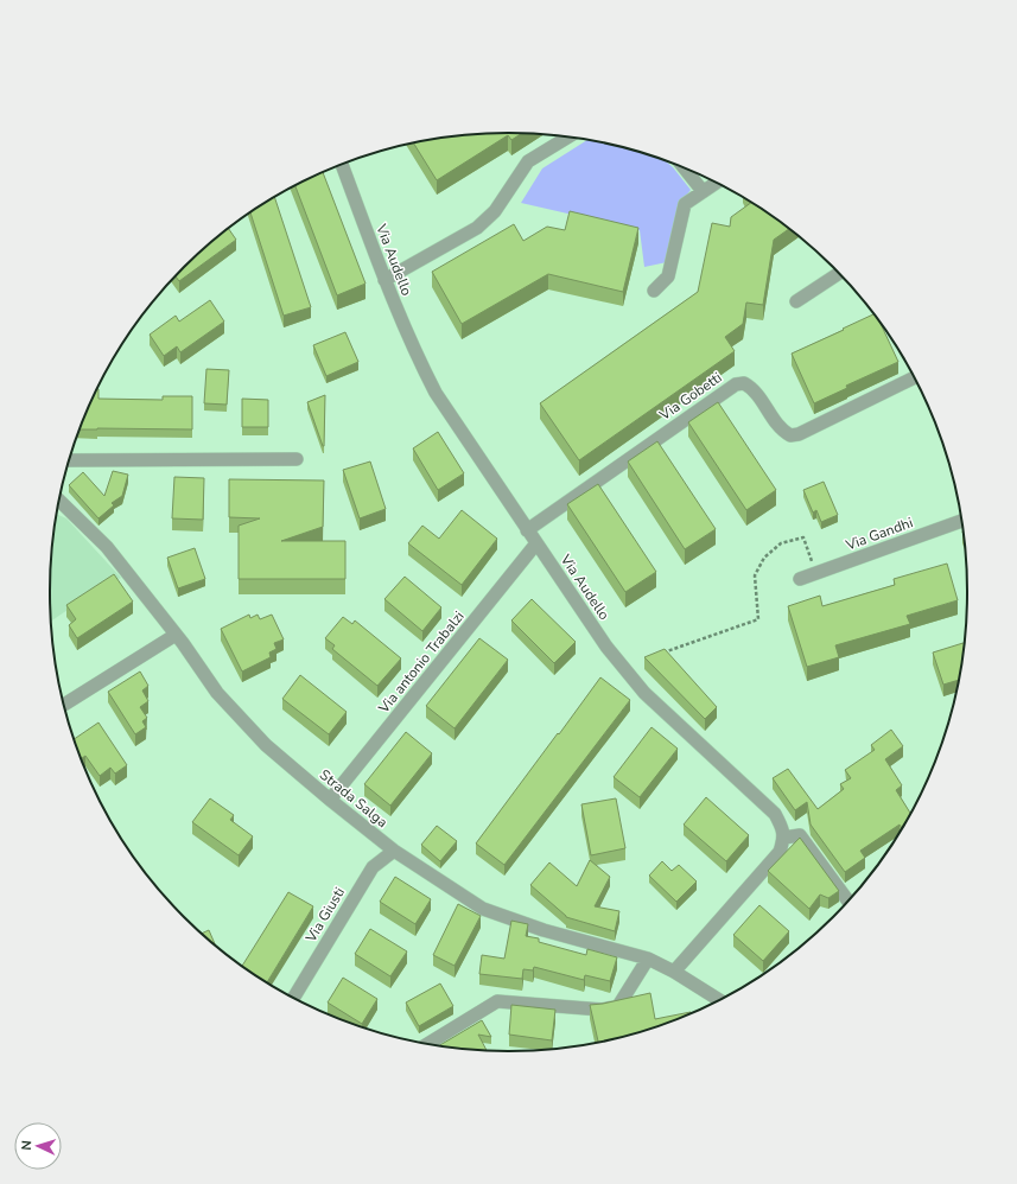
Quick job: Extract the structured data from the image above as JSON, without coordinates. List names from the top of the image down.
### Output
{
  "streets": {
    "street": [
      "Via Audello",
      "Via Gobetti",
      "Via Gandhi",
      "Via antonio Trabalzi",
      "Strada Salga",
      "Via Giusti"
    ]
  },
  "crossings": [
    ["Via Audello", "Via Gobetti"],
    ["Via Audello", "Via antonio Trabalzi"],
    ["Via antonio Trabalzi", "Strada Salga"],
    ["Strada Salga", "Via Giusti"]
  ],
  "north": "left"
}
